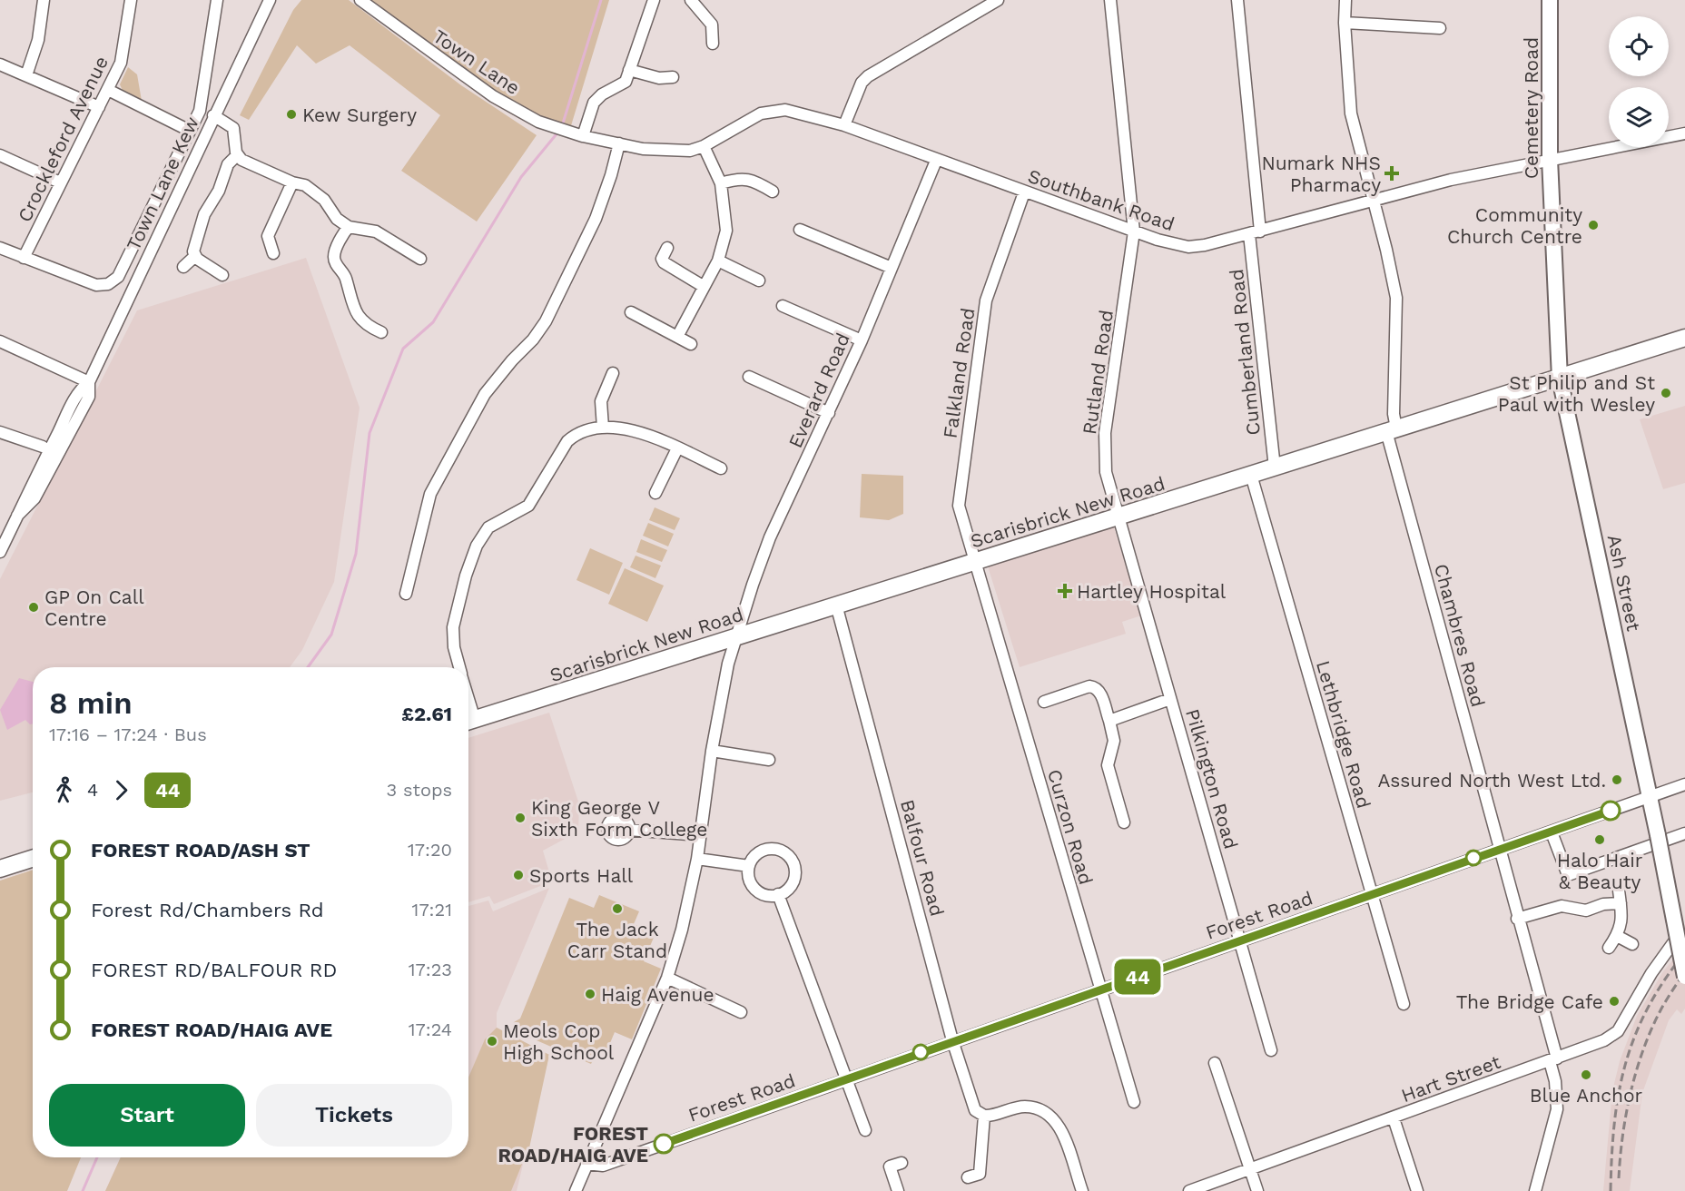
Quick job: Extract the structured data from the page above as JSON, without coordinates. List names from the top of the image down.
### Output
{
  "streets": {
    "highway": ["Scarisbrick New Road"],
    "main road": ["Cemetery Road", "Ash Street"],
    "street": [
      "Town Lane",
      "Crockleford Avenue",
      "Town Lane Kew",
      "Southbank Road",
      "Cumberland Road",
      "Rutland Road",
      "Falkland Road",
      "Everard Road",
      "Chambres Road",
      "Lethbridge Road",
      "Pilkington Road",
      "Curzon Road",
      "Balfour Road",
      "Forest Road",
      "Hart Street"
    ]
  },
  "crossings": [
    ["Town Lane", "Southbank Road"],
    ["Cemetery Road", "Southbank Road"],
    ["Cemetery Road", "Scarisbrick New Road"],
    ["Cemetery Road", "Ash Street"],
    ["Southbank Road", "Cumberland Road"],
    ["Southbank Road", "Rutland Road"],
    ["Southbank Road", "Falkland Road"],
    ["Southbank Road", "Everard Road"],
    ["Southbank Road", "Chambres Road"],
    ["Cumberland Road", "Scarisbrick New Road"],
    ["Rutland Road", "Scarisbrick New Road"],
    ["Rutland Road", "Pilkington Road"],
    ["Falkland Road", "Scarisbrick New Road"],
    ["Falkland Road", "Curzon Road"],
    ["Everard Road", "Scarisbrick New Road"],
    ["Scarisbrick New Road", "Ash Street"],
    ["Scarisbrick New Road", "Chambres Road"],
    ["Scarisbrick New Road", "Lethbridge Road"],
    ["Scarisbrick New Road", "Pilkington Road"],
    ["Scarisbrick New Road", "Curzon Road"],
    ["Scarisbrick New Road", "Balfour Road"],
    ["Ash Street", "Forest Road"],
    ["Ash Street", "Hart Street"],
    ["Chambres Road", "Forest Road"],
    ["Chambres Road", "Hart Street"],
    ["Lethbridge Road", "Forest Road"],
    ["Pilkington Road", "Forest Road"],
    ["Curzon Road", "Forest Road"],
    ["Balfour Road", "Forest Road"]
  ],
  "places": {
    "other": [
      "Kew Surgery",
      "Community Church Centre",
      "St Philip and St Paul with Wesley",
      "GP On Call Centre",
      "Assured North West Ltd.",
      "King George V Sixth Form College",
      "Halo Hair & Beauty",
      "Sports Hall",
      "The Jack Carr Stand",
      "Haig Avenue",
      "The Bridge Cafe",
      "Meols Cop High School",
      "Blue Anchor",
      "FOREST ROAD/HAIG AVE"
    ],
    "health": ["Numark NHS Pharmacy", "Hartley Hospital"]
  },
  "lines": ["bus line 44"],
  "page": {
    "on_map": "44",
    "heading": ["8 min", "17:16 – 17:24 · Bus", "£2.61"],
    "legs": ["4", "44", "3 stops"],
    "list": [
      {
        "name": "FOREST ROAD/ASH ST",
        "value": "17:20"
      },
      {
        "name": "Forest Rd/Chambers Rd",
        "value": "17:21"
      },
      {
        "name": "FOREST RD/BALFOUR RD",
        "value": "17:23"
      },
      {
        "name": "FOREST ROAD/HAIG AVE",
        "value": "17:24"
      }
    ],
    "buttons": ["Start", "Tickets"]
  }
}
